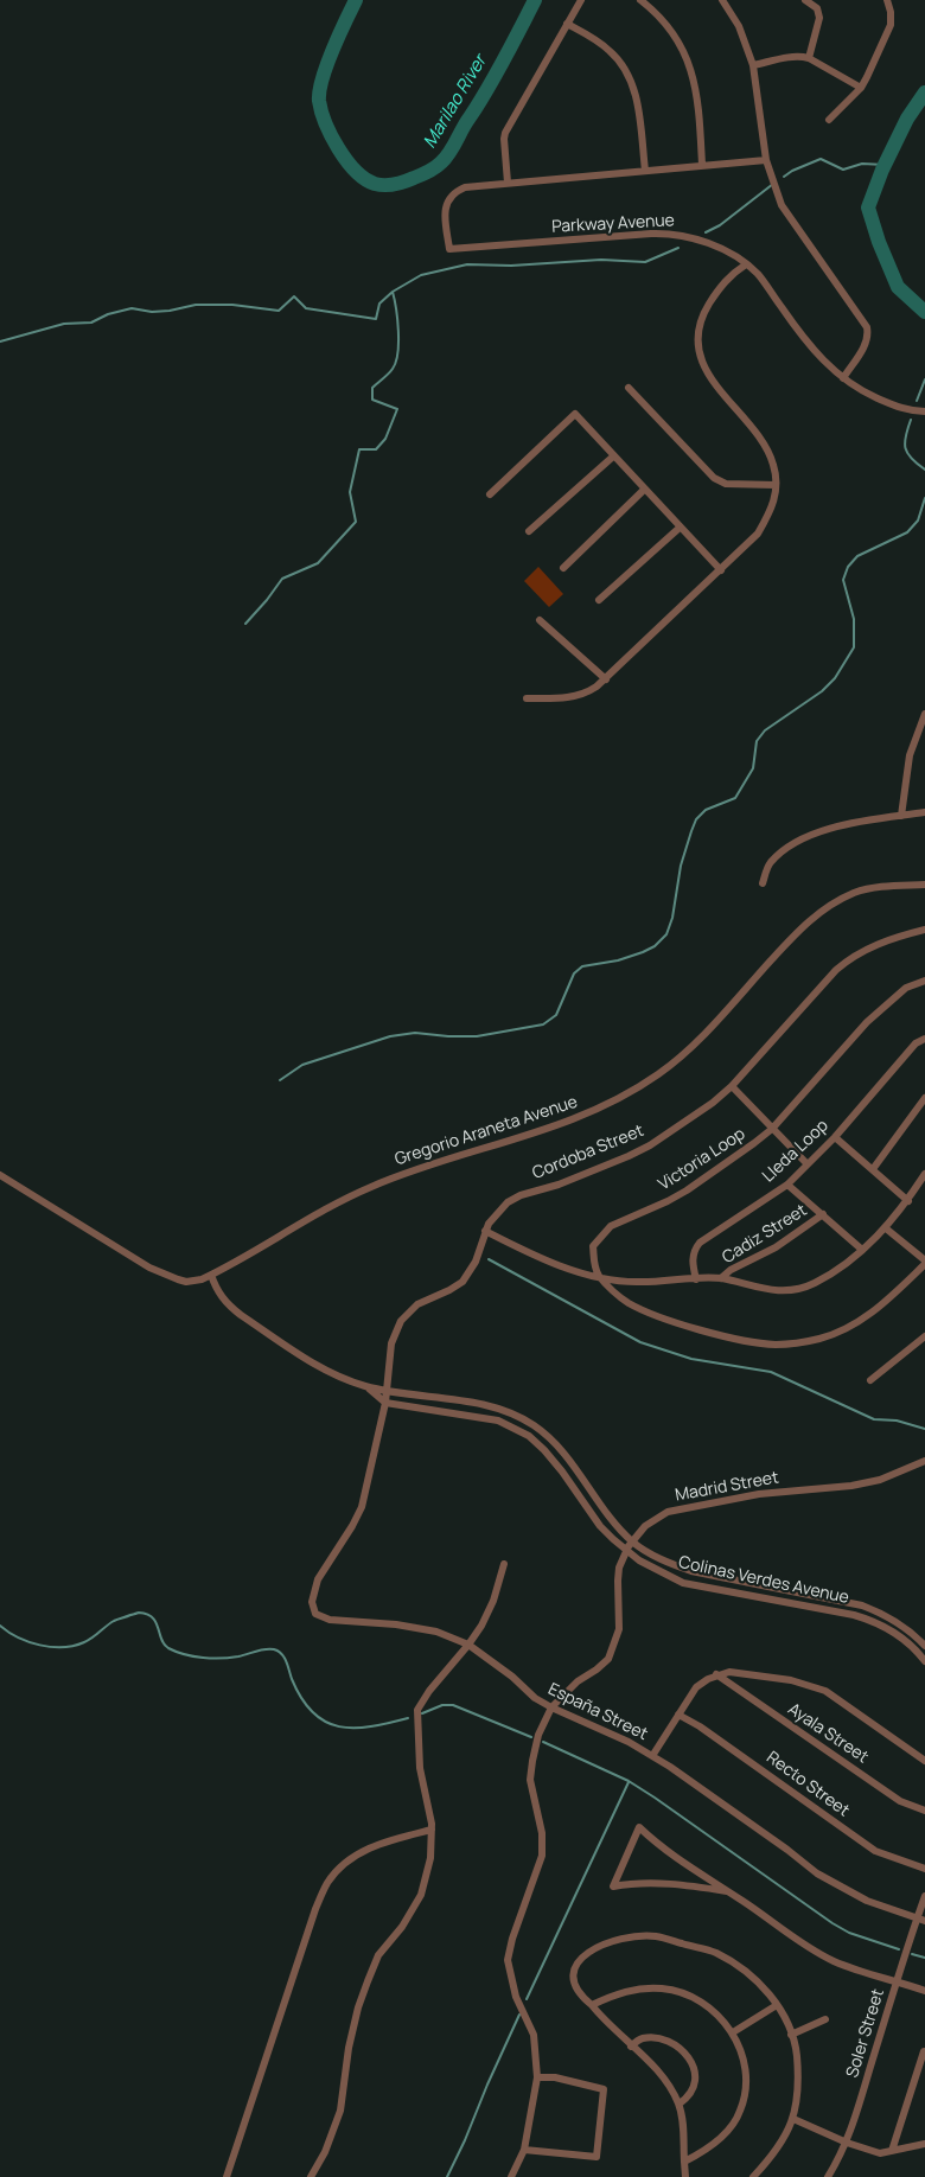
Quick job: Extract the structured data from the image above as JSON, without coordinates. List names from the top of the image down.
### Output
{
  "streets": {
    "street": [
      "Parkway Avenue",
      "Gregorio Araneta Avenue",
      "Lleda Loop",
      "Cordoba Street",
      "Victoria Loop",
      "Cadiz Street",
      "Madrid Street",
      "Colinas Verdes Avenue",
      "España Street",
      "Ayala Street",
      "Recto Street",
      "Soler Street"
    ]
  },
  "crossings": [
    ["Gregorio Araneta Avenue", "Colinas Verdes Avenue"],
    ["Cordoba Street", "Colinas Verdes Avenue"],
    ["Cordoba Street", "España Street"],
    ["Madrid Street", "Colinas Verdes Avenue"],
    ["Madrid Street", "España Street"],
    ["Colinas Verdes Avenue", "España Street"],
    ["España Street", "Soler Street"]
  ],
  "water": ["Marilao River"]
}
